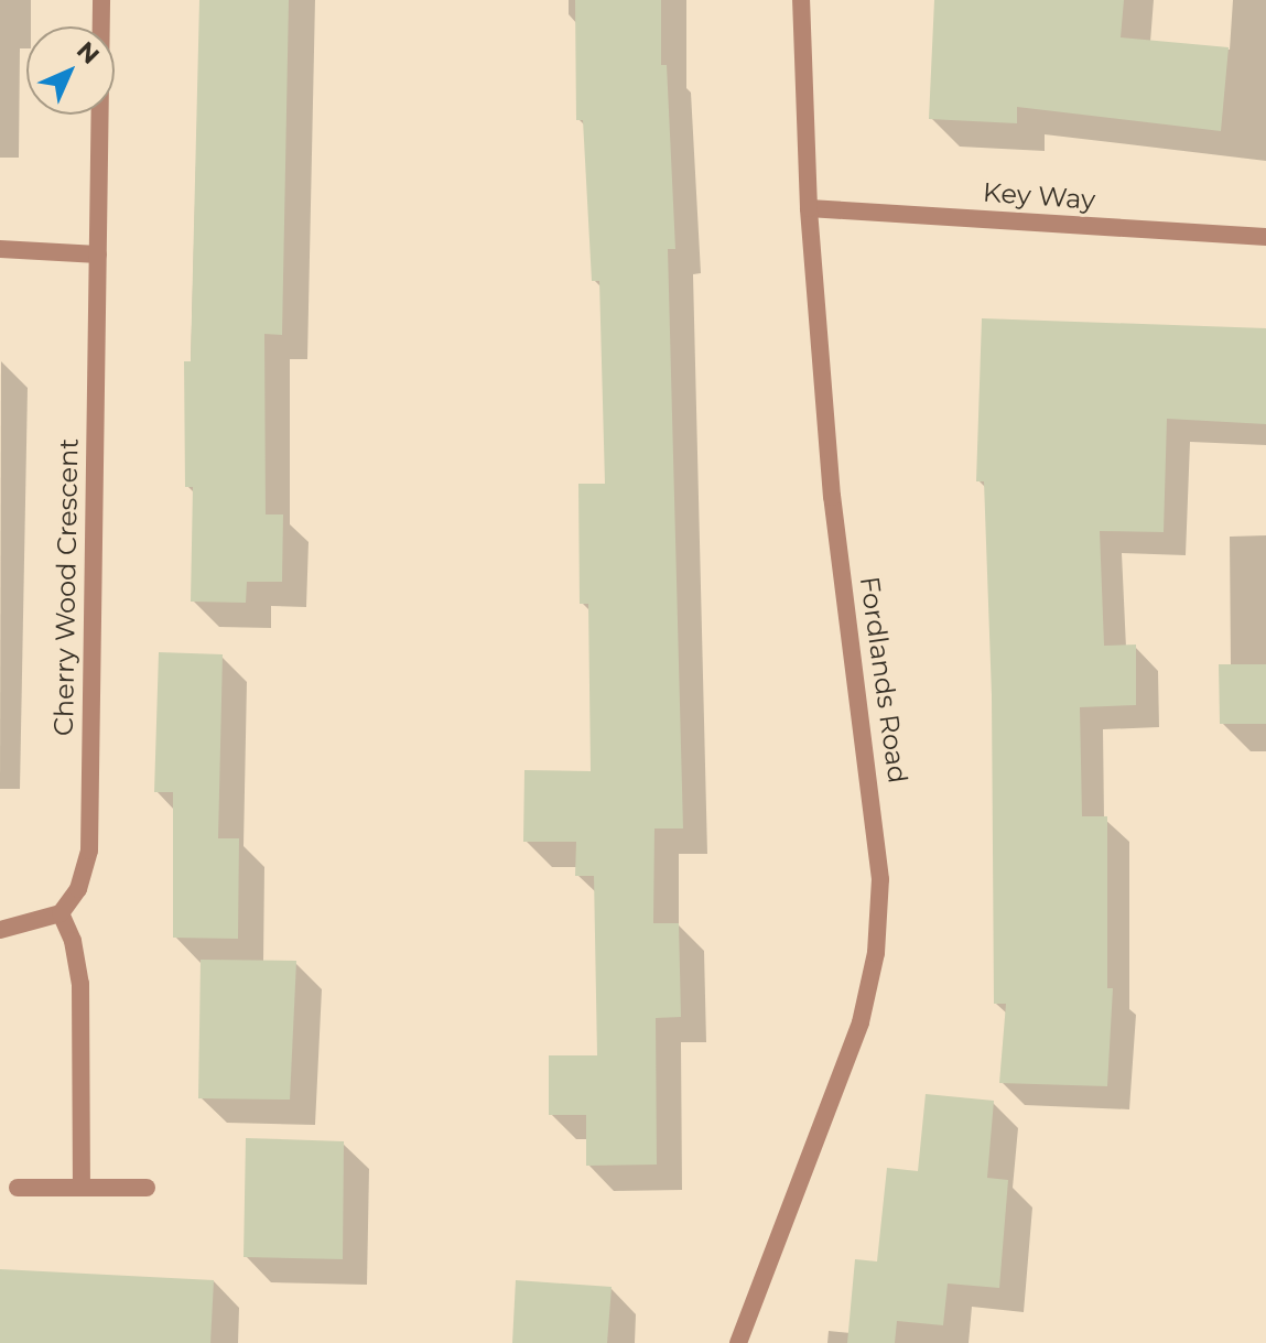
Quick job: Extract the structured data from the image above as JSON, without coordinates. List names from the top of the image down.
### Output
{
  "streets": {
    "street": ["Key Way", "Cherry Wood Crescent", "Fordlands Road"]
  },
  "crossings": [
    ["Key Way", "Fordlands Road"]
  ],
  "north": "top right"
}
